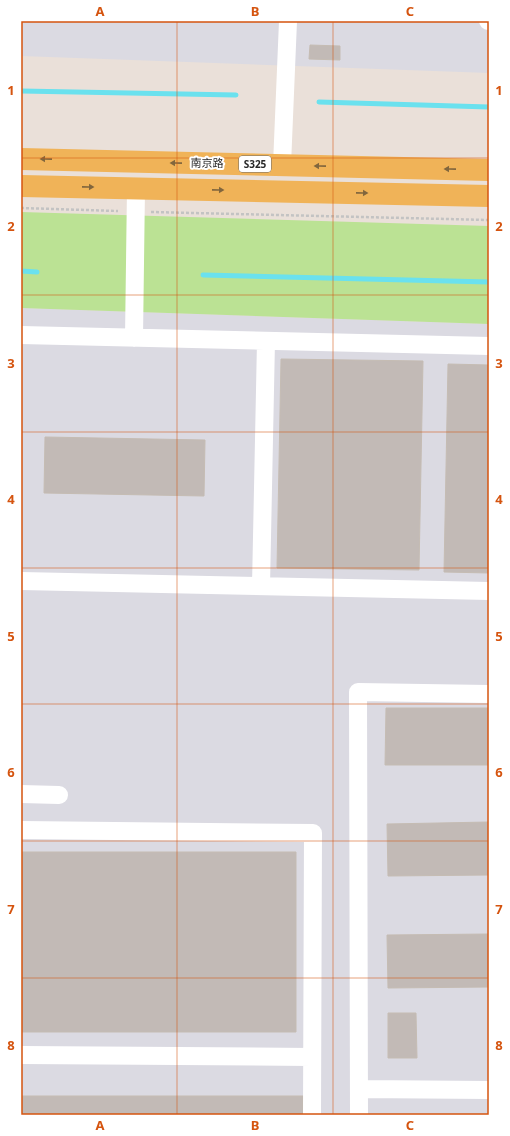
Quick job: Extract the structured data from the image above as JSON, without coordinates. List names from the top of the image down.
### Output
{
  "streets": {
    "main road": ["南京路", "S325"]
  },
  "grid": {
    "columns": ["A", "B", "C"],
    "rows": [
      "1",
      "2",
      "3",
      "4",
      "5",
      "6",
      "7",
      "8"
    ]
  }
}
